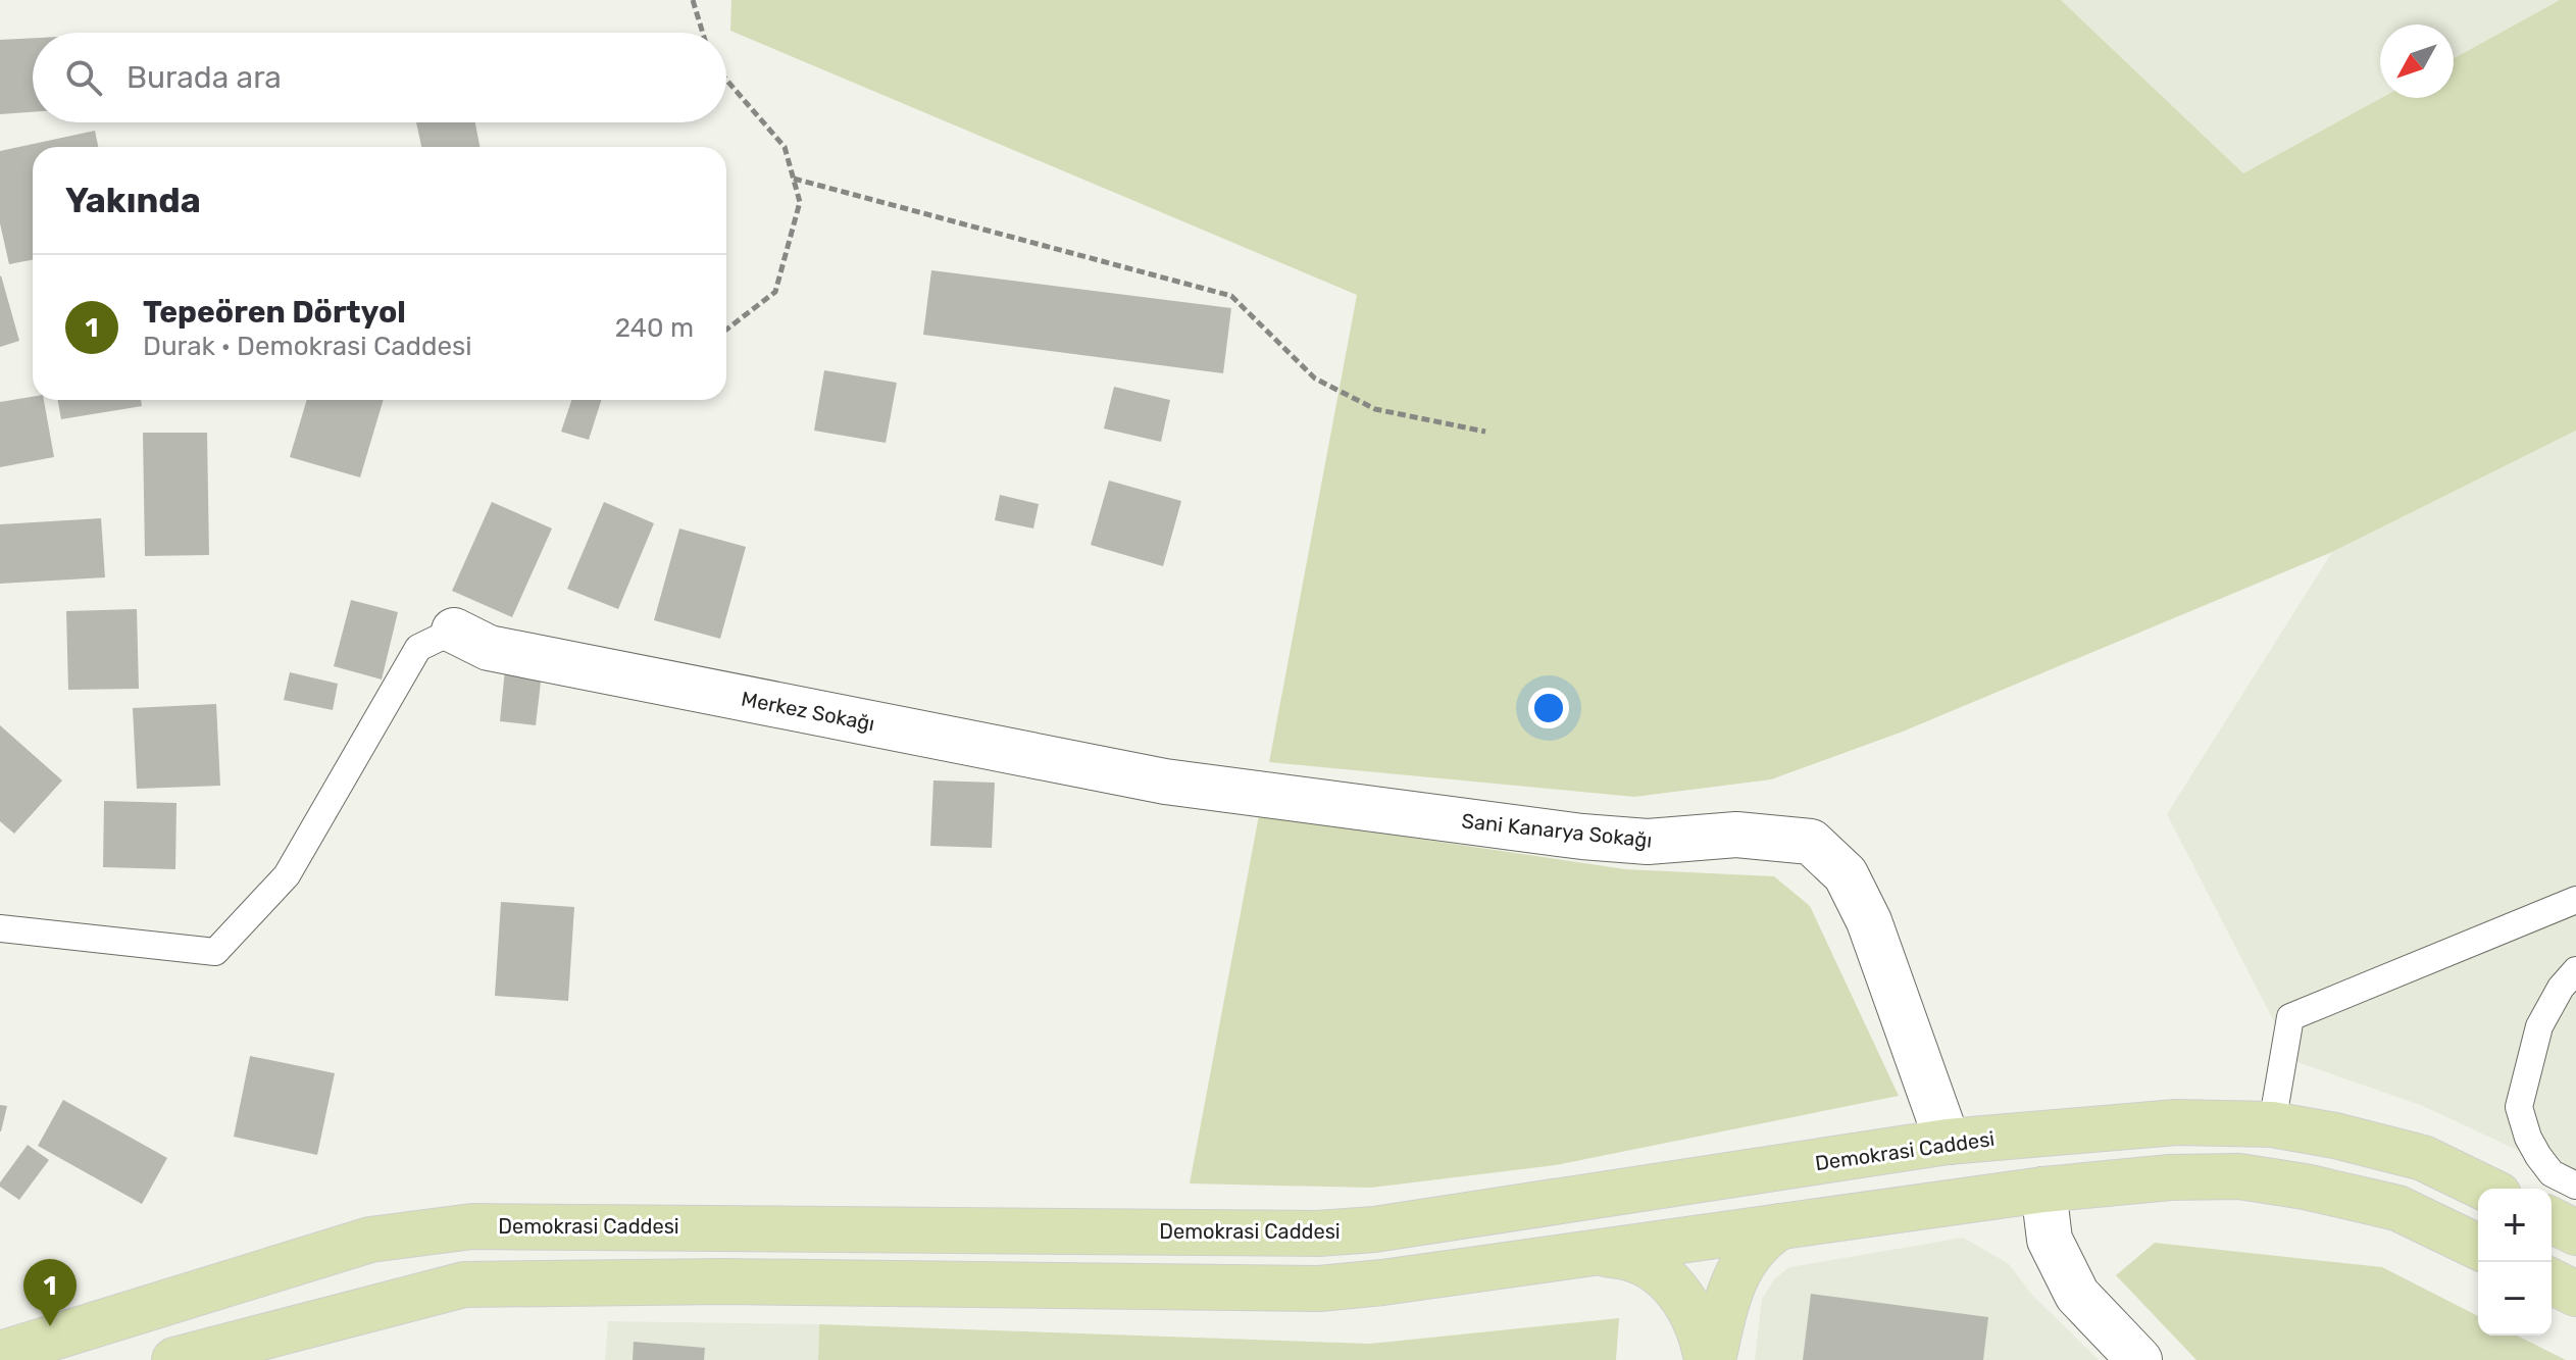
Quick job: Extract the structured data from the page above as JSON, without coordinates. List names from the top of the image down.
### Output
{
  "streets": {
    "main road": ["Demokrasi Caddesi"],
    "street": ["Merkez Sokağı", "Sani Kanarya Sokağı"]
  },
  "crossings": [
    ["Merkez Sokağı", "Sani Kanarya Sokağı"],
    ["Sani Kanarya Sokağı", "Demokrasi Caddesi"]
  ],
  "north": "bottom left",
  "page": {
    "search": "Burada ara",
    "heading": "Yakında",
    "list": [
      {
        "mark": "1",
        "name": "Tepeören Dörtyol",
        "note": "Durak · Demokrasi Caddesi",
        "value": "240 m"
      }
    ],
    "map_buttons": ["+", "−"],
    "pins": "1"
  }
}
